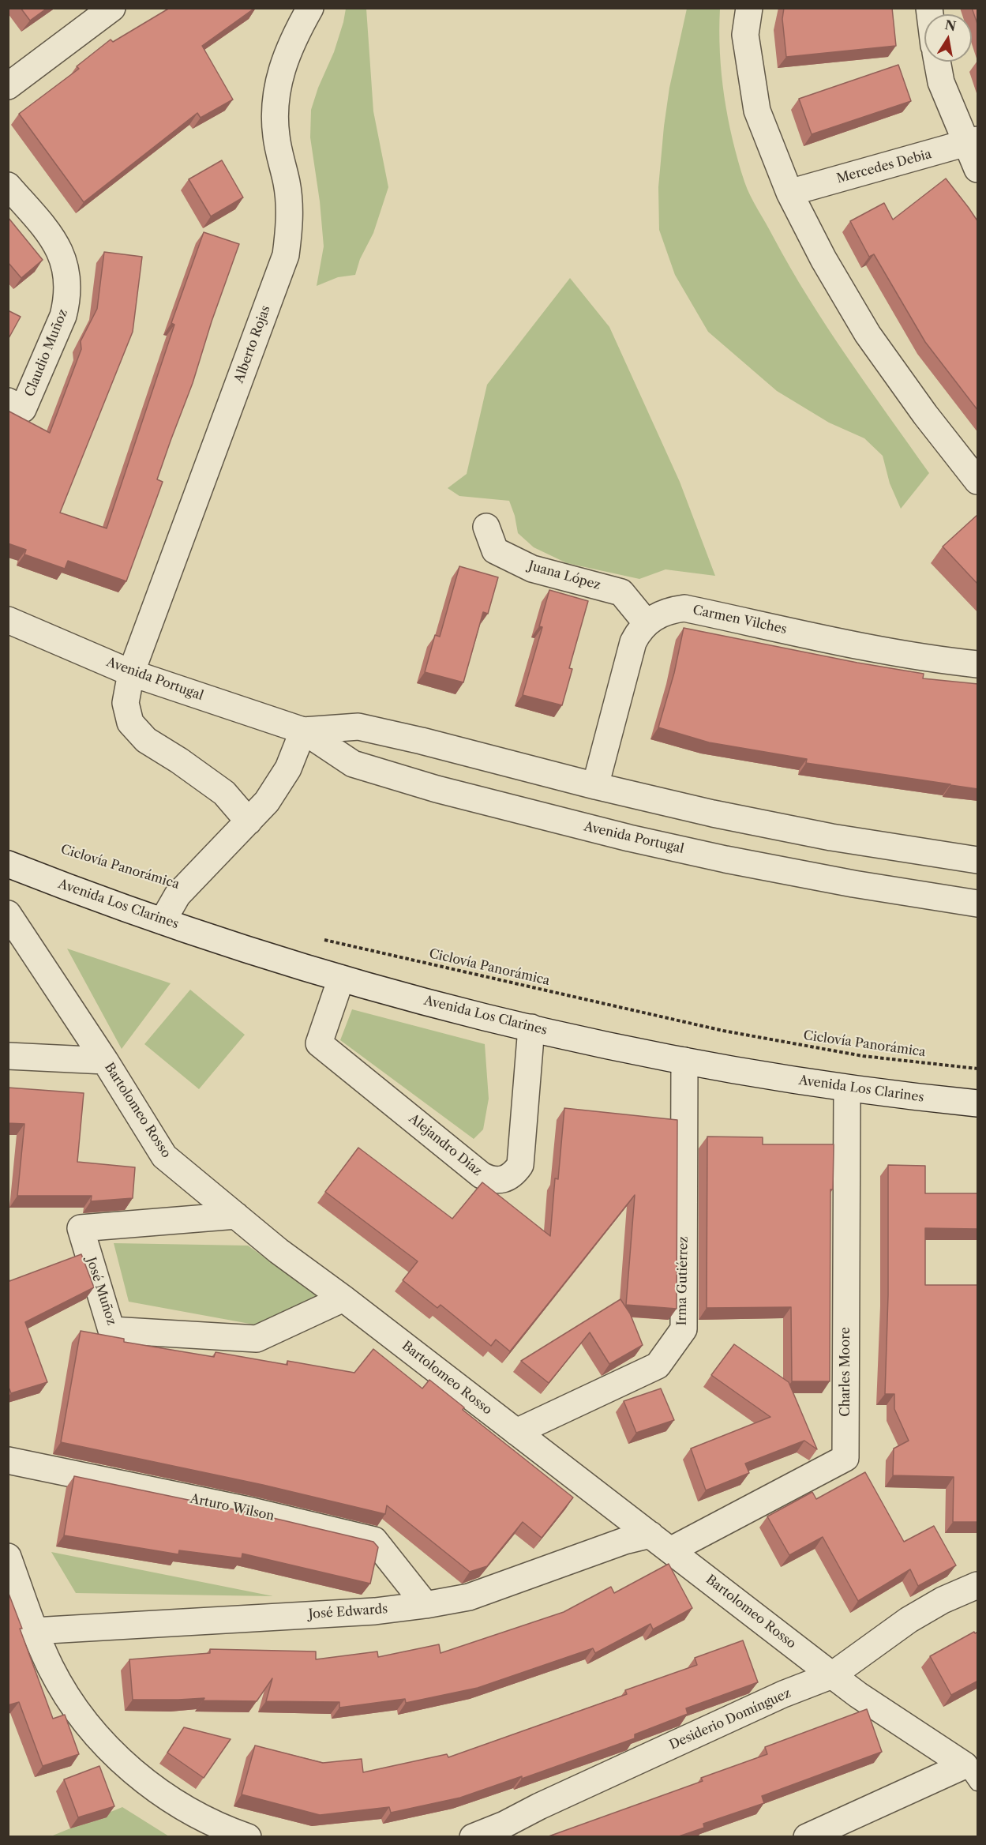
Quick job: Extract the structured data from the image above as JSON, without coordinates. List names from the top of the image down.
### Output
{
  "streets": {
    "street": [
      "Mercedes Debia",
      "Alberto Rojas",
      "Claudio Muñoz",
      "Juana López",
      "Carmen Vilches",
      "Avenida Portugal",
      "Avenida Los Clarines",
      "Bartolomeo Rosso",
      "Alejandro Díaz",
      "Irma Gutiérrez",
      "José Muñoz",
      "Charles Moore",
      "Arturo Wilson",
      "José Edwards",
      "Desiderio Domínguez"
    ],
    "path": ["Ciclovía Panorámica"]
  },
  "crossings": [
    ["Alberto Rojas", "Avenida Portugal"],
    ["Juana López", "Carmen Vilches"],
    ["Carmen Vilches", "Avenida Portugal"],
    ["Avenida Los Clarines", "Alejandro Díaz"],
    ["Avenida Los Clarines", "Irma Gutiérrez"],
    ["Avenida Los Clarines", "Charles Moore"],
    ["Bartolomeo Rosso", "Irma Gutiérrez"],
    ["Bartolomeo Rosso", "José Muñoz"],
    ["Bartolomeo Rosso", "Charles Moore"],
    ["Bartolomeo Rosso", "José Edwards"],
    ["Bartolomeo Rosso", "Desiderio Domínguez"],
    ["Charles Moore", "José Edwards"],
    ["Arturo Wilson", "José Edwards"]
  ],
  "north": "top"
}
